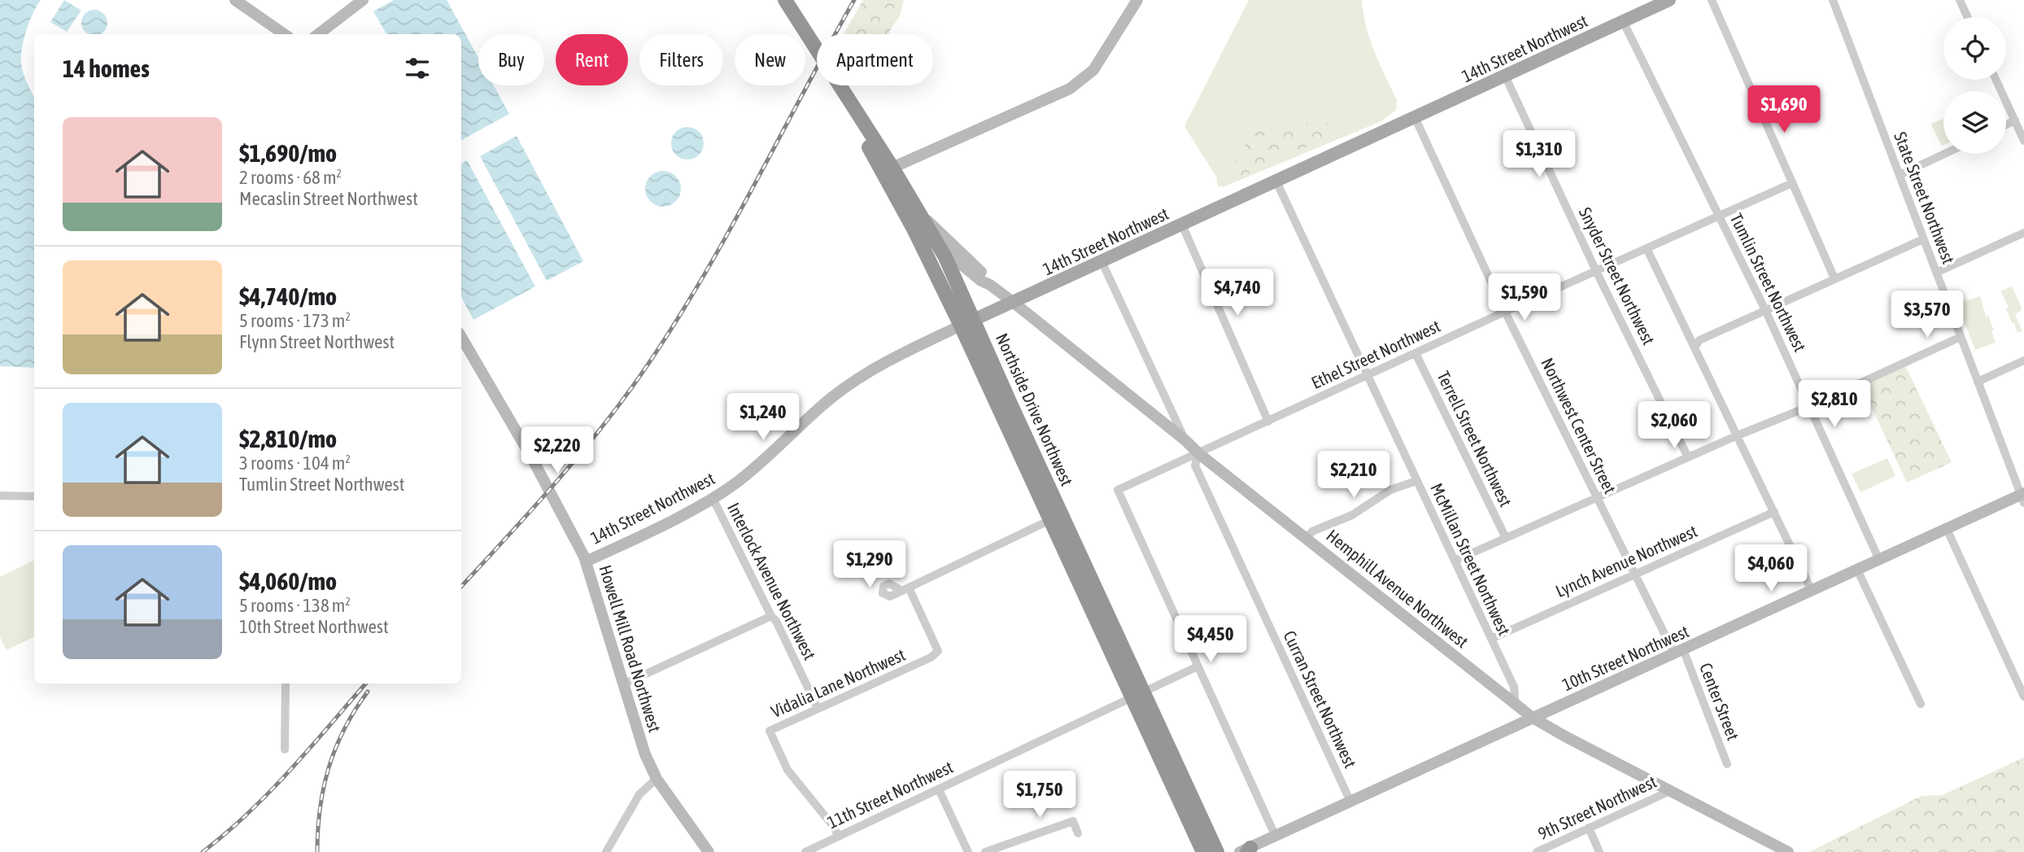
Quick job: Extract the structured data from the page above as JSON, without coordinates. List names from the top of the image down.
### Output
{
  "streets": {
    "highway": ["Northside Drive Northwest"],
    "main road": ["14th Street Northwest"],
    "street": [
      "State Street Northwest",
      "Snyder Street Northwest",
      "Tumlin Street Northwest",
      "Ethel Street Northwest",
      "Northwest Center Street",
      "Terrell Street Northwest",
      "McMillan Street Northwest",
      "Lynch Avenue Northwest",
      "Interlock Avenue Northwest",
      "Hemphill Avenue Northwest",
      "Howell Mill Road Northwest",
      "10th Street Northwest",
      "Vidalia Lane Northwest",
      "Curran Street Northwest",
      "Center Street",
      "11th Street Northwest",
      "9th Street Northwest"
    ]
  },
  "crossings": [
    ["14th Street Northwest", "Snyder Street Northwest"],
    ["14th Street Northwest", "Tumlin Street Northwest"],
    ["14th Street Northwest", "Northside Drive Northwest"],
    ["14th Street Northwest", "Northwest Center Street"],
    ["14th Street Northwest", "McMillan Street Northwest"],
    ["14th Street Northwest", "Interlock Avenue Northwest"],
    ["14th Street Northwest", "Hemphill Avenue Northwest"],
    ["14th Street Northwest", "Howell Mill Road Northwest"],
    ["State Street Northwest", "10th Street Northwest"],
    ["Snyder Street Northwest", "Ethel Street Northwest"],
    ["Tumlin Street Northwest", "Ethel Street Northwest"],
    ["Tumlin Street Northwest", "10th Street Northwest"],
    ["Ethel Street Northwest", "Northwest Center Street"],
    ["Ethel Street Northwest", "Terrell Street Northwest"],
    ["Ethel Street Northwest", "McMillan Street Northwest"],
    ["Ethel Street Northwest", "Hemphill Avenue Northwest"],
    ["Ethel Street Northwest", "Curran Street Northwest"],
    ["Ethel Street Northwest", "11th Street Northwest"],
    ["Northside Drive Northwest", "Hemphill Avenue Northwest"],
    ["Northside Drive Northwest", "Vidalia Lane Northwest"],
    ["Northside Drive Northwest", "11th Street Northwest"],
    ["Northwest Center Street", "Lynch Avenue Northwest"],
    ["Northwest Center Street", "10th Street Northwest"],
    ["Northwest Center Street", "Center Street"],
    ["McMillan Street Northwest", "Lynch Avenue Northwest"],
    ["McMillan Street Northwest", "Hemphill Avenue Northwest"],
    ["Interlock Avenue Northwest", "Vidalia Lane Northwest"],
    ["Hemphill Avenue Northwest", "10th Street Northwest"],
    ["Hemphill Avenue Northwest", "Curran Street Northwest"],
    ["Hemphill Avenue Northwest", "9th Street Northwest"],
    ["10th Street Northwest", "Curran Street Northwest"],
    ["10th Street Northwest", "Center Street"],
    ["Vidalia Lane Northwest", "11th Street Northwest"]
  ],
  "page": {
    "chip": [
      "Buy",
      "Rent",
      "Filters",
      "New",
      "Apartment"
    ],
    "heading": "14 homes",
    "price": [
      "$1,690",
      "$1,310",
      "$4,740",
      "$1,590",
      "$3,570",
      "$2,810",
      "$1,240",
      "$2,060",
      "$2,220",
      "$2,210",
      "$1,290",
      "$4,060",
      "$4,450",
      "$1,750"
    ],
    "list": [
      {
        "name": "$1,690/mo",
        "note": "2 rooms · 68 m² · Mecaslin Street Northwest"
      },
      {
        "name": "$4,740/mo",
        "note": "5 rooms · 173 m² · Flynn Street Northwest"
      },
      {
        "name": "$2,810/mo",
        "note": "3 rooms · 104 m² · Tumlin Street Northwest"
      },
      {
        "name": "$4,060/mo",
        "note": "5 rooms · 138 m² · 10th Street Northwest"
      }
    ]
  }
}
